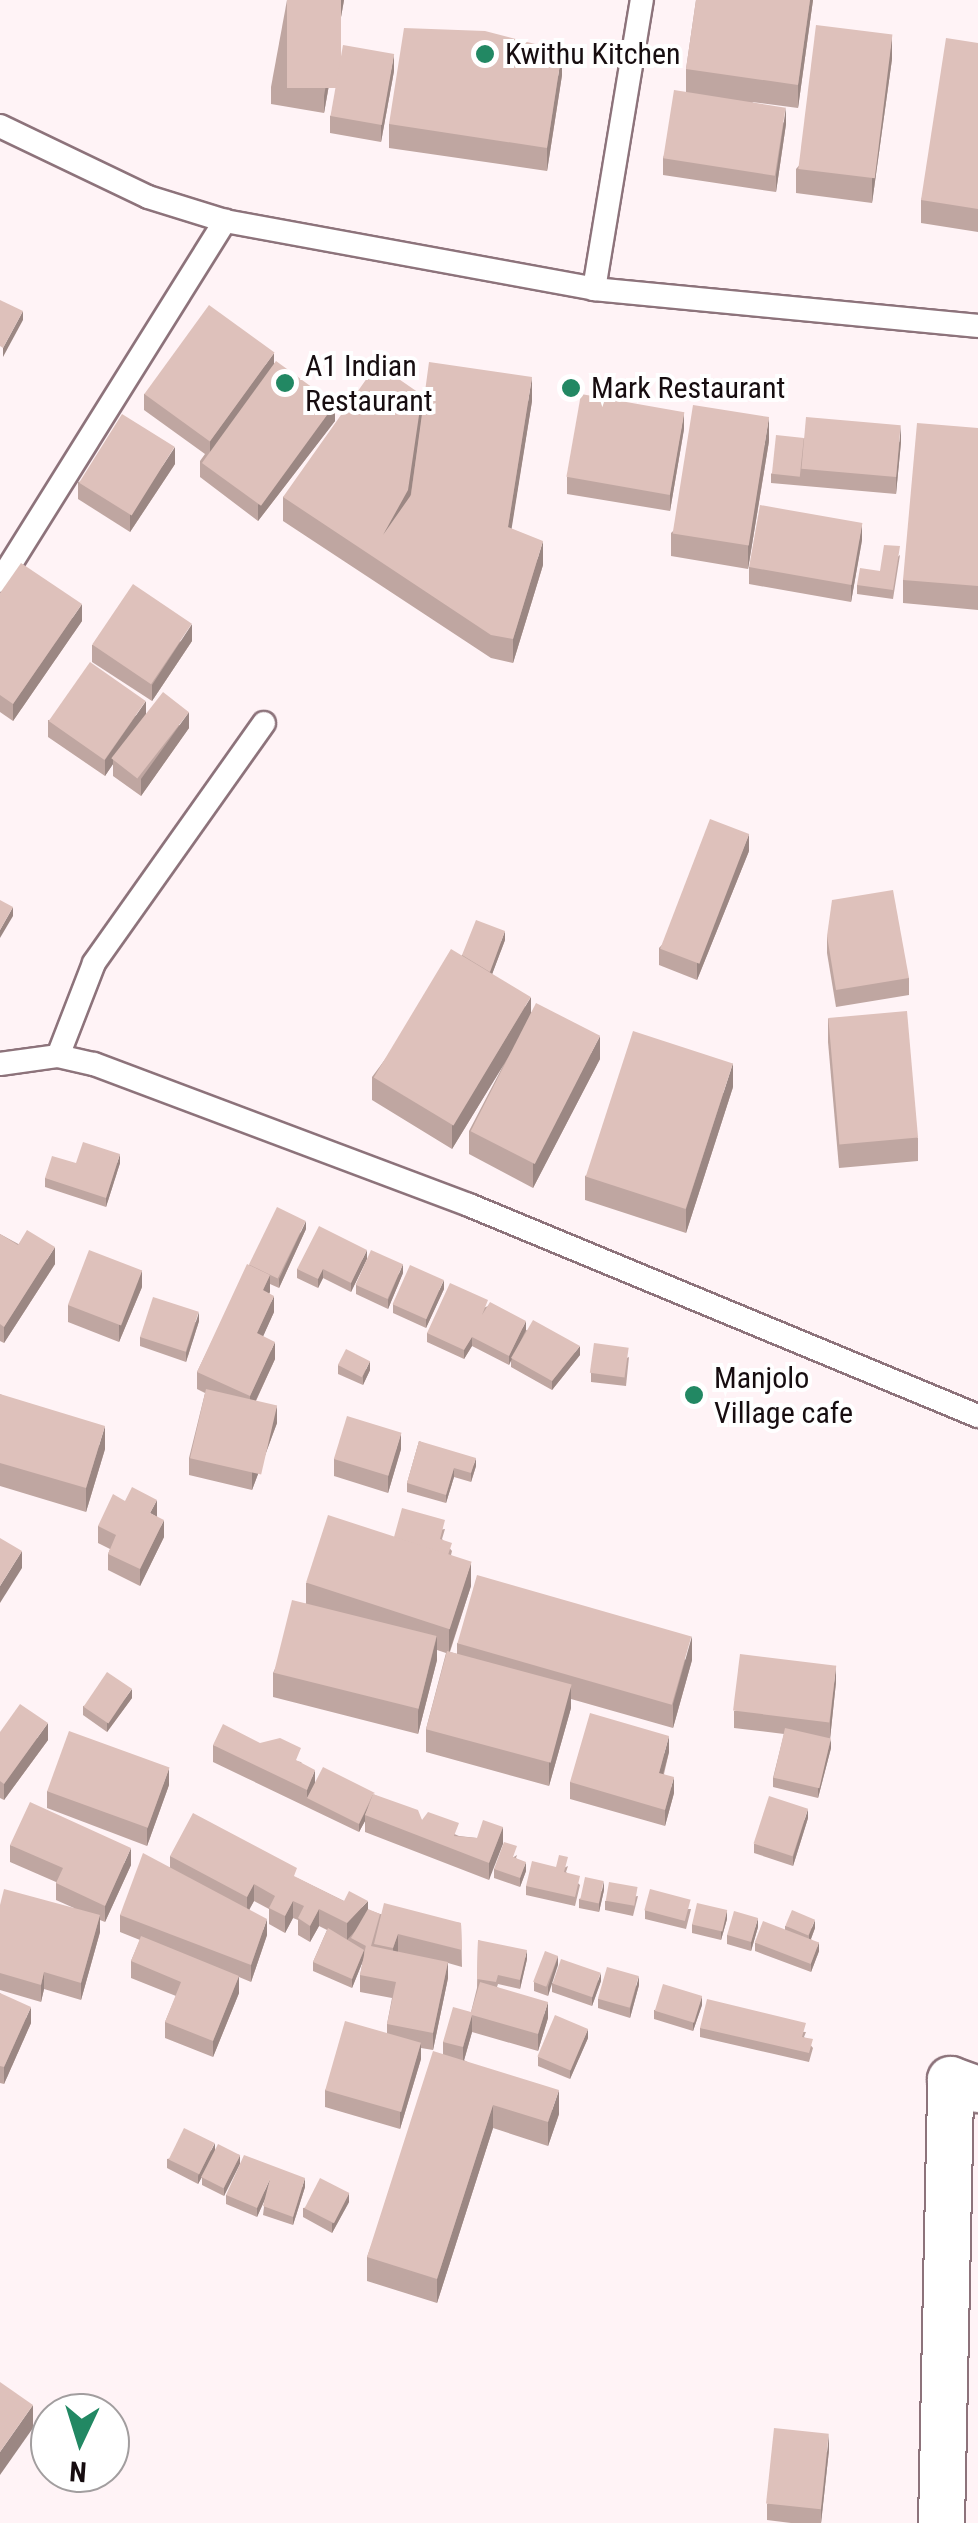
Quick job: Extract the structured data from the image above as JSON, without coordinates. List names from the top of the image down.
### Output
{
  "places": [
    "Kwithu Kitchen",
    "A1 Indian Restaurant",
    "Mark Restaurant",
    "Manjolo Village cafe"
  ],
  "north": "bottom"
}
